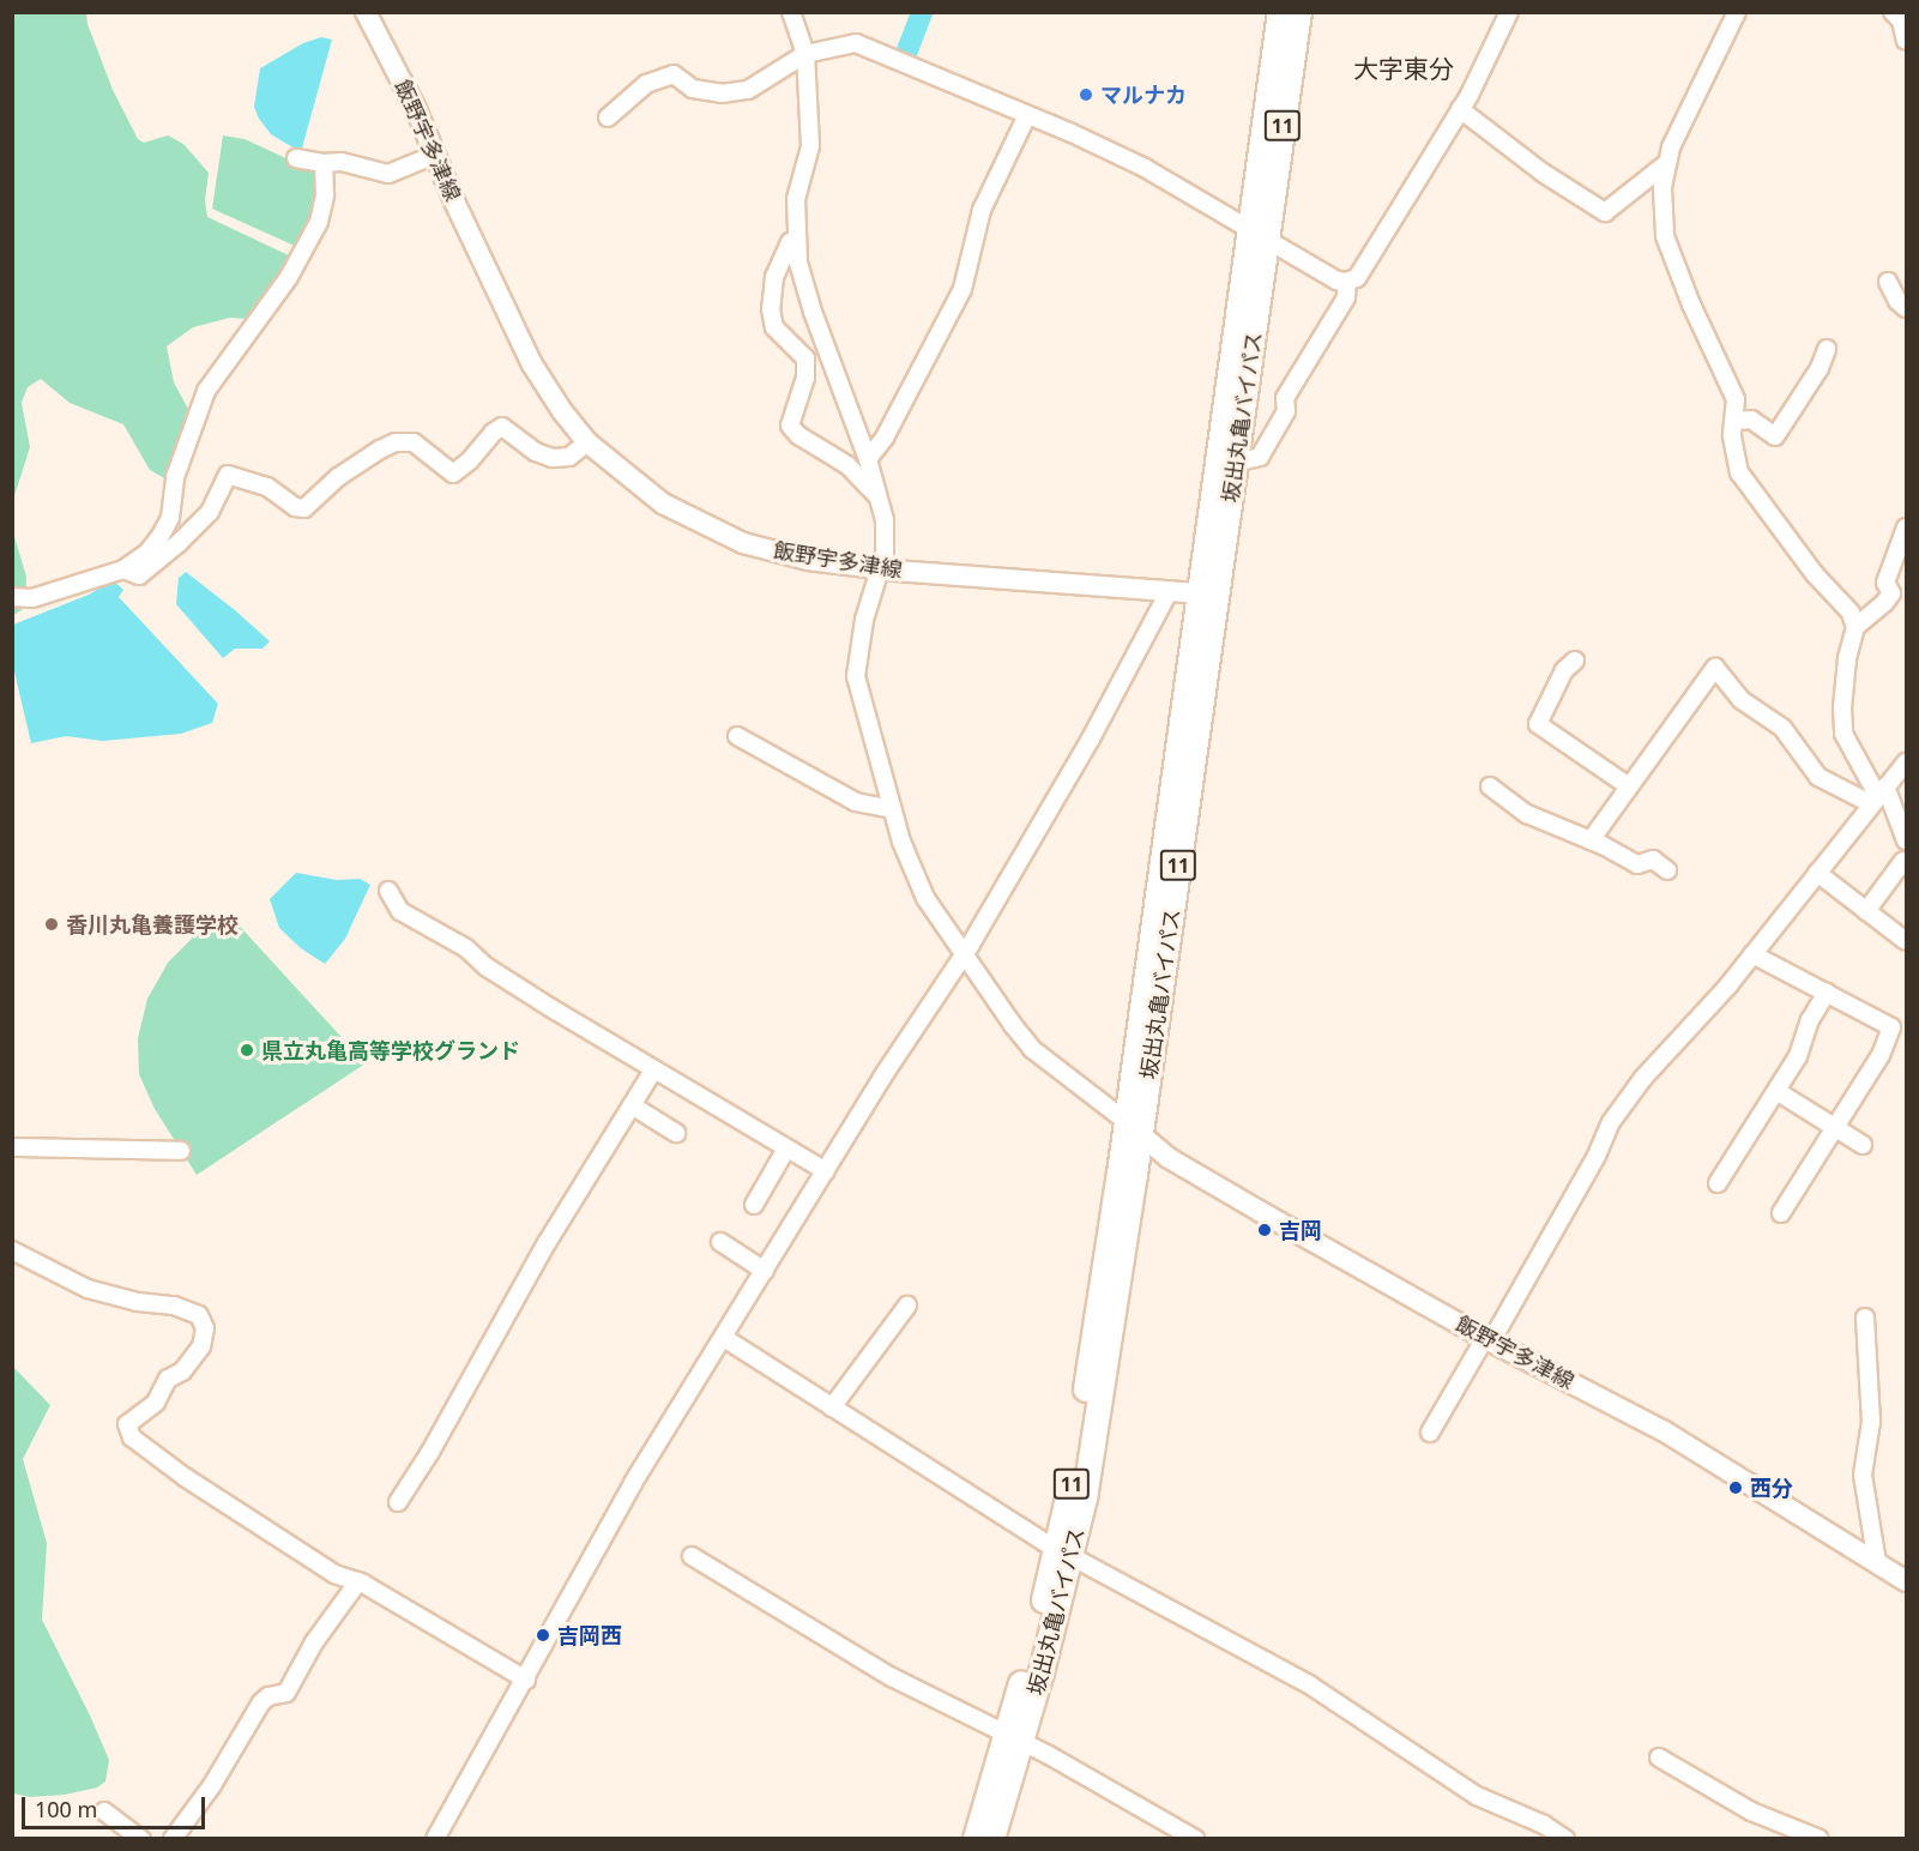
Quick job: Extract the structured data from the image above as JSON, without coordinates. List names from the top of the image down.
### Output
{
  "streets": {
    "highway": ["11", "坂出丸亀バイパス"],
    "main road": ["飯野宇多津線"]
  },
  "crossings": [
    ["飯野宇多津線", "坂出丸亀バイパス"]
  ],
  "districts": ["大字東分"],
  "places": [
    "マルナカ",
    "香川丸亀養護学校",
    "県立丸亀高等学校グランド",
    "吉岡",
    "西分",
    "吉岡西"
  ],
  "scale_bar": "100 m"
}
